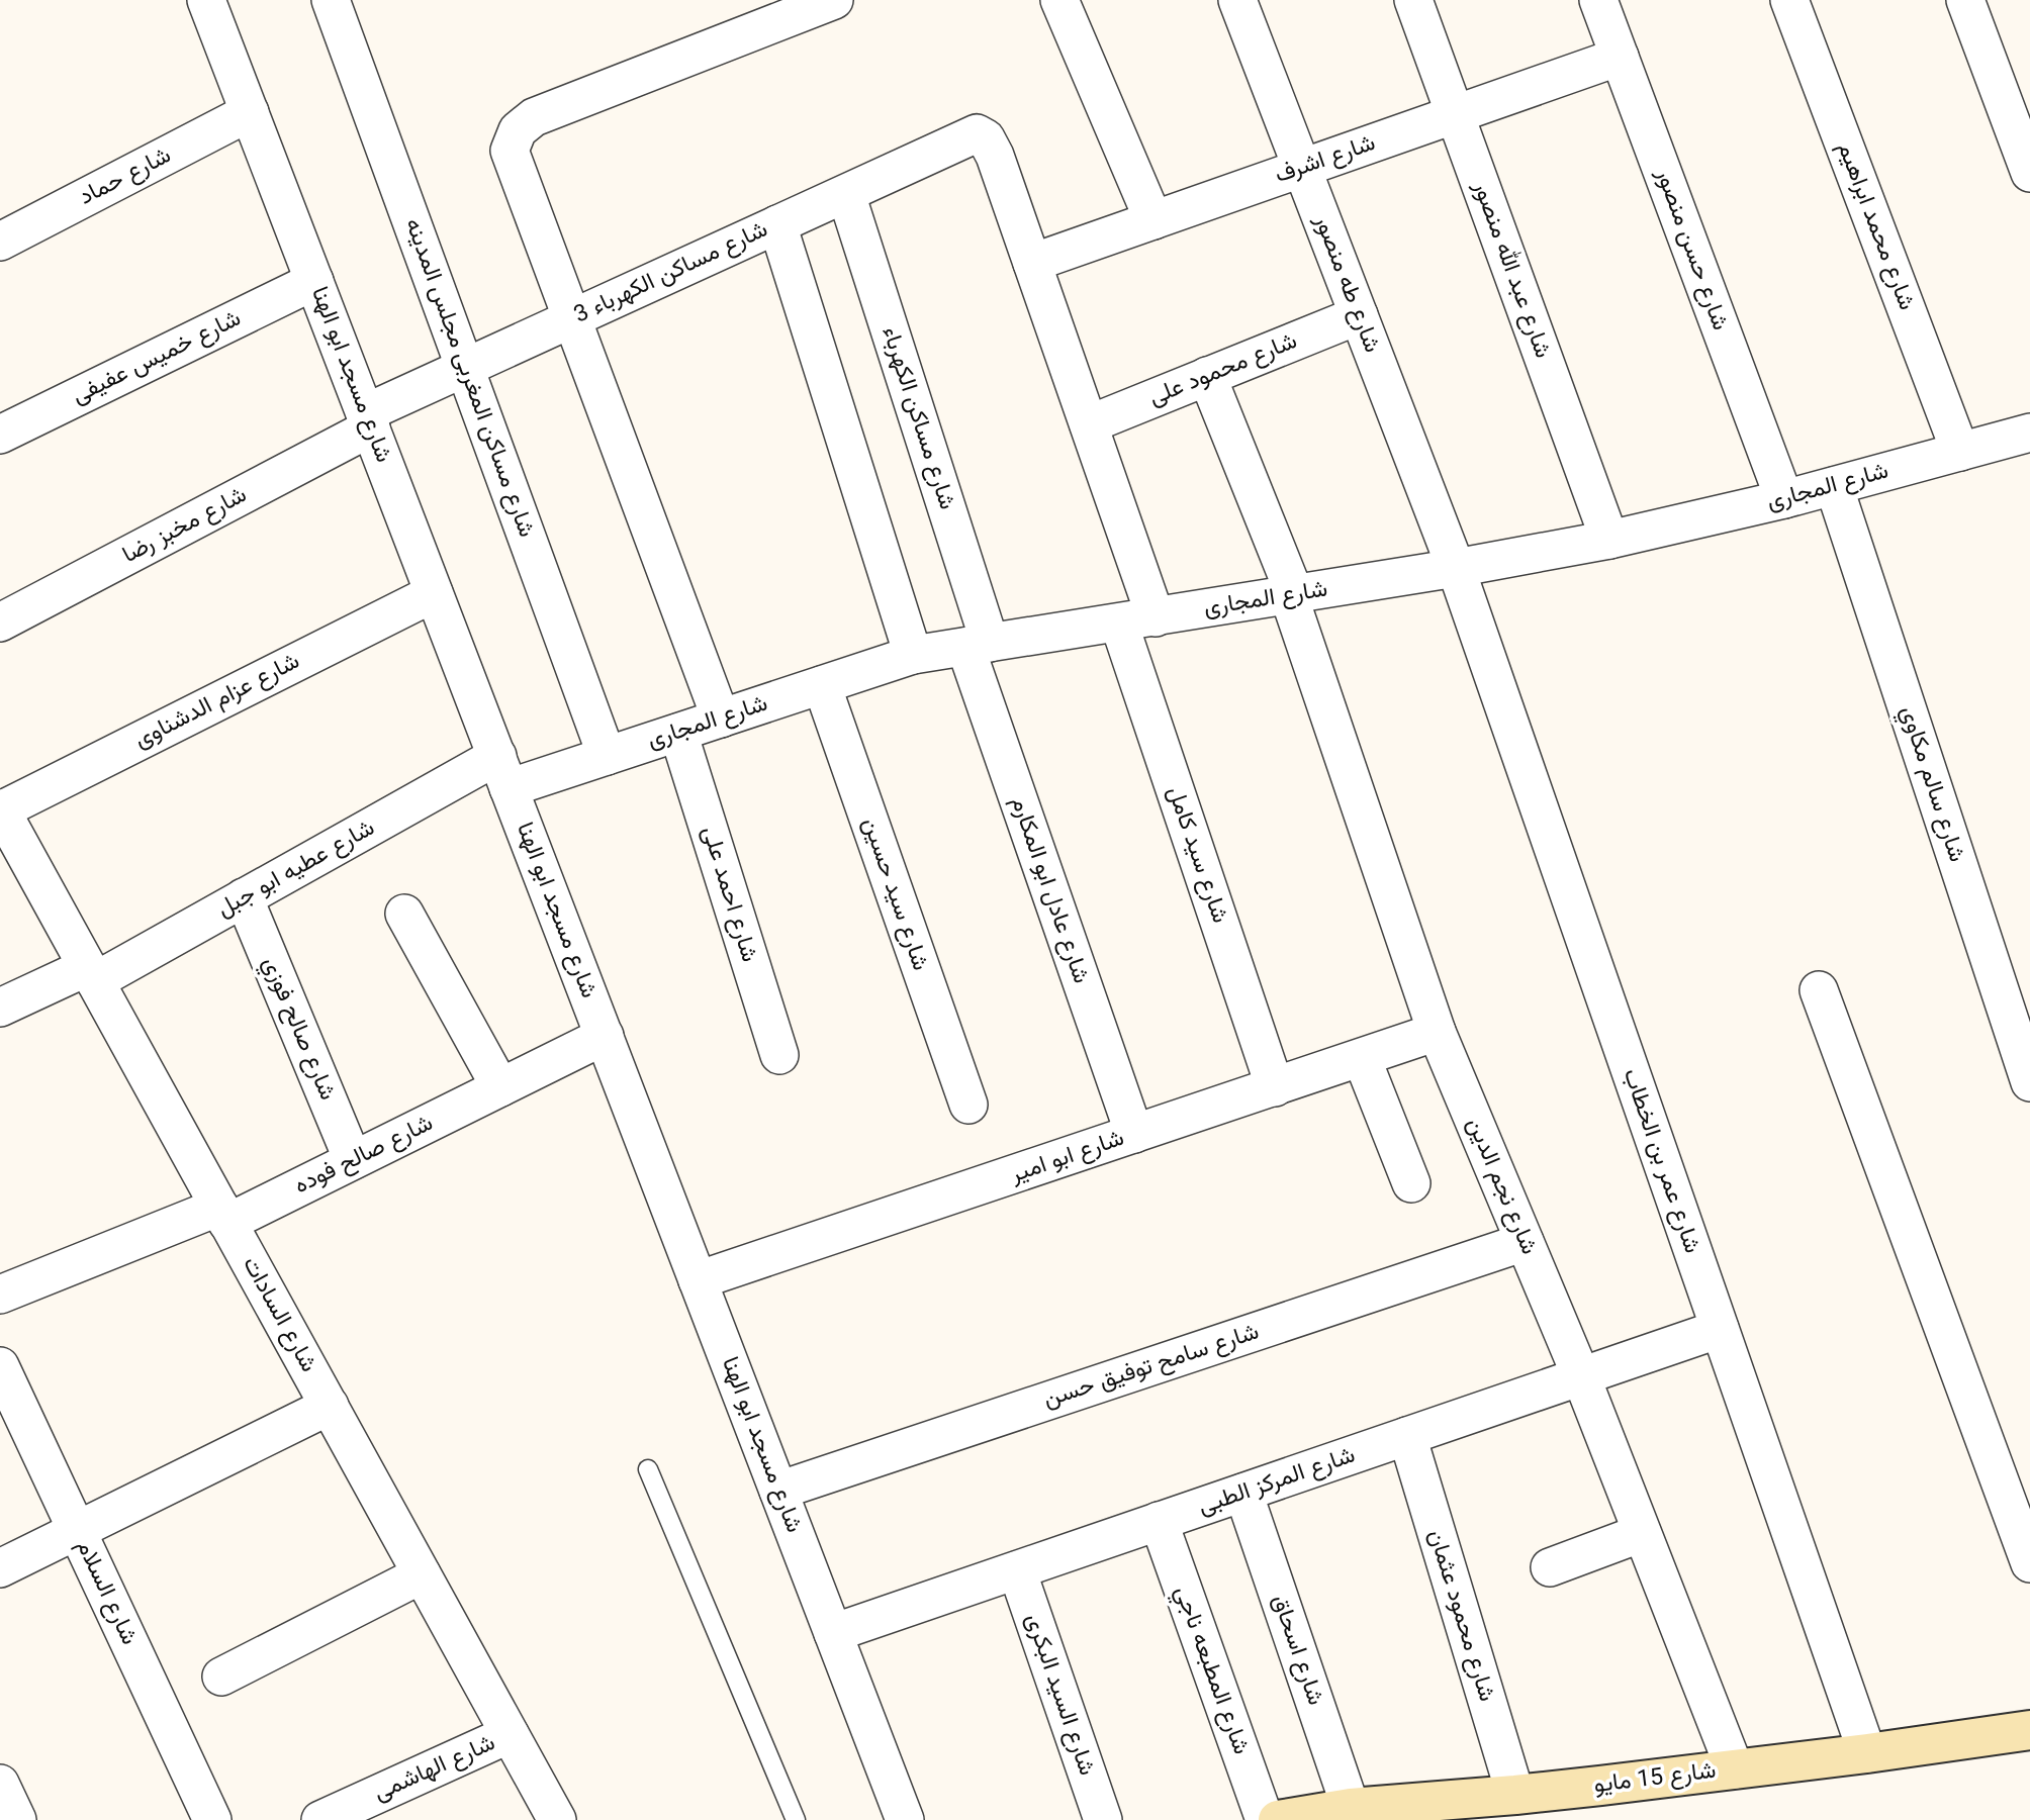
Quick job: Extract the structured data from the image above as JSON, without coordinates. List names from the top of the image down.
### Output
{
  "streets": {
    "main road": ["شارع 15 مايو"],
    "street": [
      "شارع اشرف",
      "شارع حماد",
      "شارع محمد ابراهيم",
      "شارع حسن منصور",
      "شارع عبد الله منصور",
      "شارع مساكن الكهرباء 3",
      "شارع طه منصور",
      "شارع خميس عفيفى",
      "شارع محمود على",
      "شارع مسجد ابو الهنا",
      "شارع مساكن المغربى مجلس المدينه",
      "شارع مساكن الكهرباء",
      "شارع المجارى",
      "شارع مخبز رضا",
      "شارع عزام الدشناوى",
      "شارع سالم مكاوي",
      "شارع سيد كامل",
      "شارع عطيه ابو جبل",
      "شارع عادل ابو المكارم",
      "شارع احمد على",
      "شارع سيد حسين",
      "شارع صالح فوزي",
      "شارع صالح فوده",
      "شارع ابو امير",
      "شارع عمر بن الخطاب",
      "شارع نجم الدين",
      "شارع السادات",
      "شارع سامح توفيق حسن",
      "شارع المركز الطبى",
      "شارع السلام",
      "شارع محمود عثمان",
      "شارع اسحاق",
      "شارع المطبعه ناجي",
      "شارع السيد البكرى",
      "شارع الهاشمى"
    ]
  },
  "crossings": [
    ["شارع اشرف", "شارع حسن منصور"],
    ["شارع اشرف", "شارع عبد الله منصور"],
    ["شارع اشرف", "شارع مساكن الكهرباء 3"],
    ["شارع اشرف", "شارع طه منصور"],
    ["شارع حماد", "شارع مسجد ابو الهنا"],
    ["شارع محمد ابراهيم", "شارع المجارى"],
    ["شارع حسن منصور", "شارع المجارى"],
    ["شارع عبد الله منصور", "شارع المجارى"],
    ["شارع مساكن الكهرباء 3", "شارع مسجد ابو الهنا"],
    ["شارع مساكن الكهرباء 3", "شارع مساكن المغربى مجلس المدينه"],
    ["شارع مساكن الكهرباء 3", "شارع مساكن الكهرباء"],
    ["شارع مساكن الكهرباء 3", "شارع مخبز رضا"],
    ["شارع طه منصور", "شارع محمود على"],
    ["شارع طه منصور", "شارع المجارى"],
    ["شارع طه منصور", "شارع عمر بن الخطاب"],
    ["شارع خميس عفيفى", "شارع مسجد ابو الهنا"],
    ["شارع محمود على", "شارع نجم الدين"],
    ["شارع مسجد ابو الهنا", "شارع المجارى"],
    ["شارع مسجد ابو الهنا", "شارع مخبز رضا"],
    ["شارع مسجد ابو الهنا", "شارع عزام الدشناوى"],
    ["شارع مسجد ابو الهنا", "شارع عطيه ابو جبل"],
    ["شارع مسجد ابو الهنا", "شارع صالح فوده"],
    ["شارع مسجد ابو الهنا", "شارع ابو امير"],
    ["شارع مسجد ابو الهنا", "شارع سامح توفيق حسن"],
    ["شارع مسجد ابو الهنا", "شارع المركز الطبى"],
    ["شارع مساكن المغربى مجلس المدينه", "شارع المجارى"],
    ["شارع مساكن الكهرباء", "شارع المجارى"],
    ["شارع مساكن الكهرباء", "شارع عادل ابو المكارم"],
    ["شارع المجارى", "شارع سالم مكاوي"],
    ["شارع المجارى", "شارع سيد كامل"],
    ["شارع المجارى", "شارع عطيه ابو جبل"],
    ["شارع المجارى", "شارع عادل ابو المكارم"],
    ["شارع المجارى", "شارع احمد على"],
    ["شارع المجارى", "شارع سيد حسين"],
    ["شارع المجارى", "شارع عمر بن الخطاب"],
    ["شارع المجارى", "شارع نجم الدين"],
    ["شارع عزام الدشناوى", "شارع السادات"],
    ["شارع سيد كامل", "شارع ابو امير"],
    ["شارع عطيه ابو جبل", "شارع صالح فوزي"],
    ["شارع عطيه ابو جبل", "شارع السادات"],
    ["شارع عادل ابو المكارم", "شارع ابو امير"],
    ["شارع صالح فوزي", "شارع صالح فوده"],
    ["شارع صالح فوده", "شارع السادات"],
    ["شارع ابو امير", "شارع نجم الدين"],
    ["شارع عمر بن الخطاب", "شارع المركز الطبى"],
    ["شارع عمر بن الخطاب", "شارع 15 مايو"],
    ["شارع نجم الدين", "شارع سامح توفيق حسن"],
    ["شارع نجم الدين", "شارع المركز الطبى"],
    ["شارع نجم الدين", "شارع 15 مايو"],
    ["شارع السادات", "شارع الهاشمى"],
    ["شارع المركز الطبى", "شارع محمود عثمان"],
    ["شارع المركز الطبى", "شارع اسحاق"],
    ["شارع المركز الطبى", "شارع المطبعه ناجي"],
    ["شارع المركز الطبى", "شارع السيد البكرى"],
    ["شارع محمود عثمان", "شارع 15 مايو"],
    ["شارع اسحاق", "شارع 15 مايو"]
  ]
}
